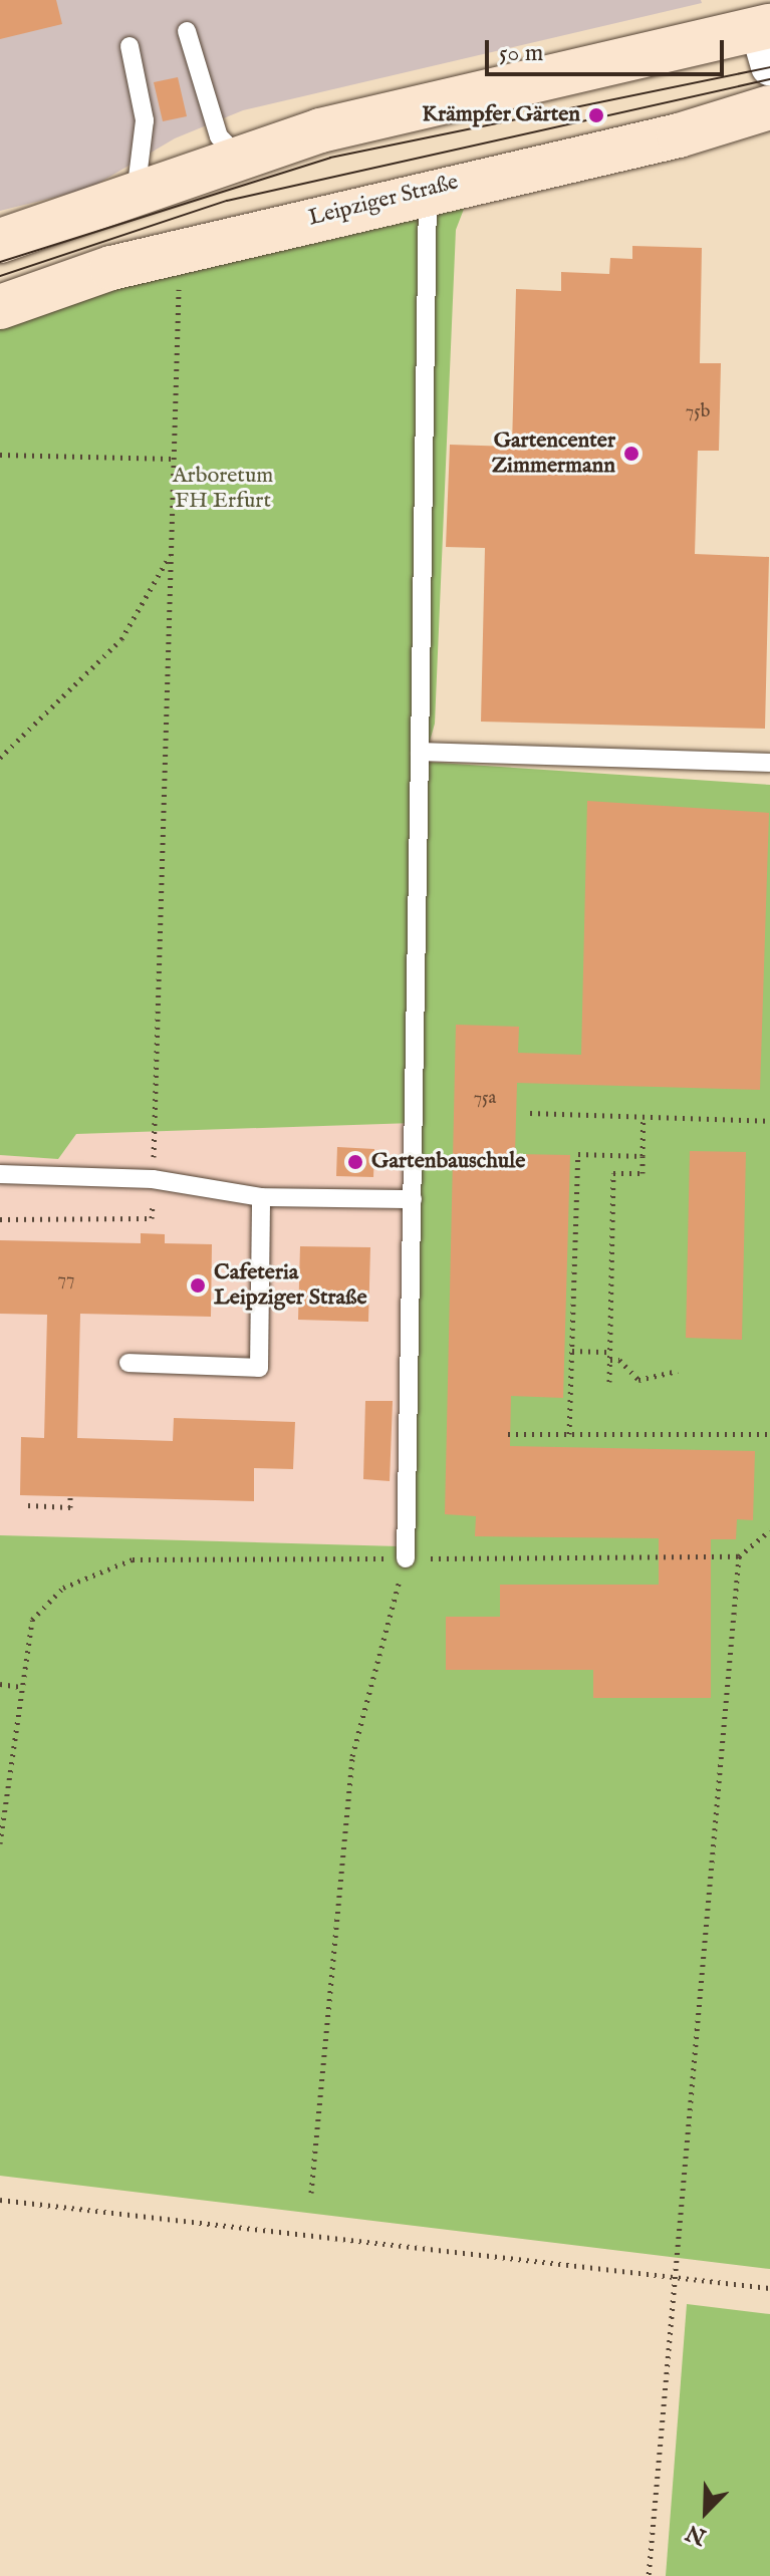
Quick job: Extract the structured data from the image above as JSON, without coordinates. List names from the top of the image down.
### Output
{
  "streets": {
    "main road": ["Leipziger Straße"]
  },
  "parks": ["Arboretum FH Erfurt"],
  "places": [
    "Krämpfer Gärten",
    "Gartencenter Zimmermann",
    "Gartenbauschule",
    "Cafeteria Leipziger Straße"
  ],
  "house_numbers": ["75b", "75a", "77"],
  "scale_bar": "50 m",
  "north": "bottom left"
}
